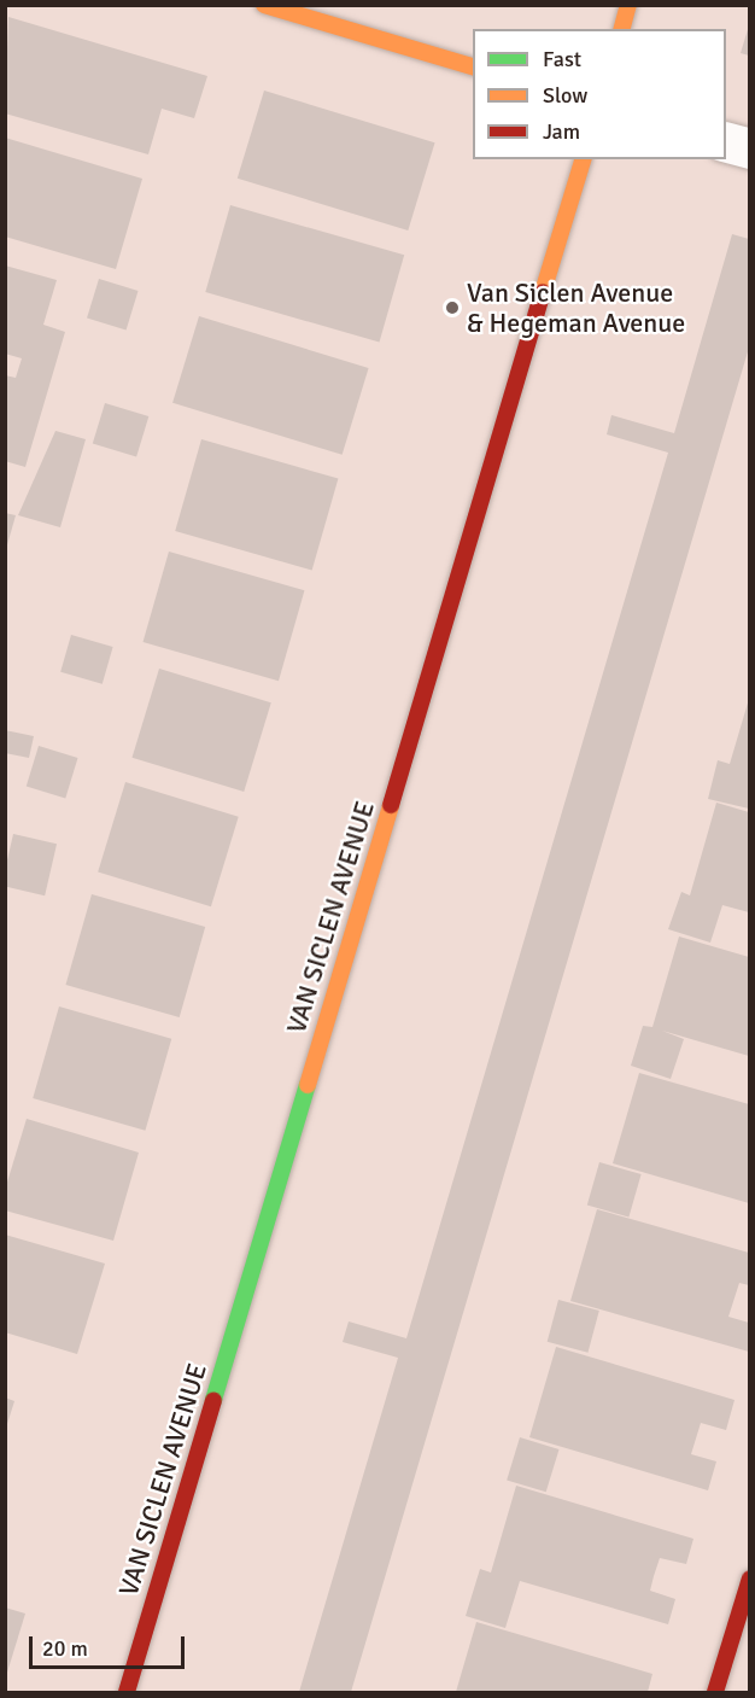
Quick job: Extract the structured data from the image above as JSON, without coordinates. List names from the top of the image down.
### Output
{
  "streets": {
    "street": ["VAN SICLEN AVENUE"]
  },
  "places": ["Van Siclen Avenue & Hegeman Avenue"],
  "legend": ["Fast", "Slow", "Jam"],
  "scale_bar": "20 m"
}
